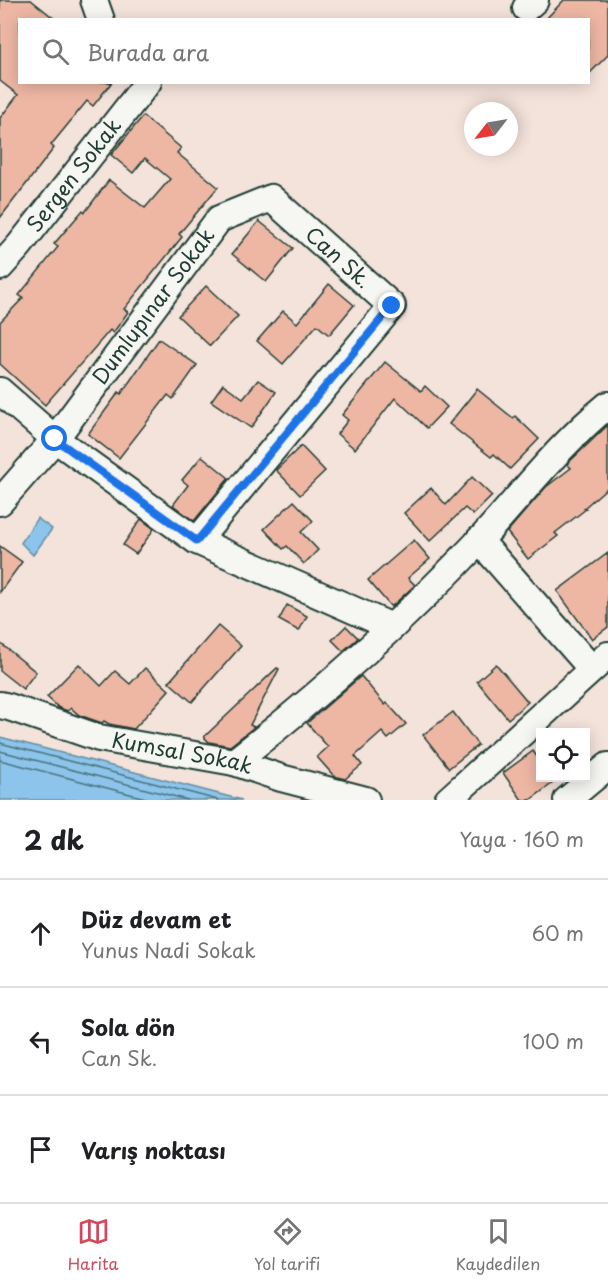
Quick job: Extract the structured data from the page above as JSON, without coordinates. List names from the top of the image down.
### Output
{
  "streets": {
    "street": [
      "Sergen Sokak",
      "Can Sk.",
      "Dumlupınar Sokak",
      "Kumsal Sokak"
    ]
  },
  "crossings": [
    ["Can Sk.", "Dumlupınar Sokak"]
  ],
  "north": "bottom left",
  "page": {
    "search": "Burada ara",
    "heading": ["2 dk", "Yaya · 160 m"],
    "list": [
      ["Düz devam et", "Yunus Nadi Sokak", "60 m"],
      ["Sola dön", "Can Sk.", "100 m"],
      "Varış noktası"
    ],
    "nav": ["Harita", "Yol tarifi", "Kaydedilen"]
  }
}
